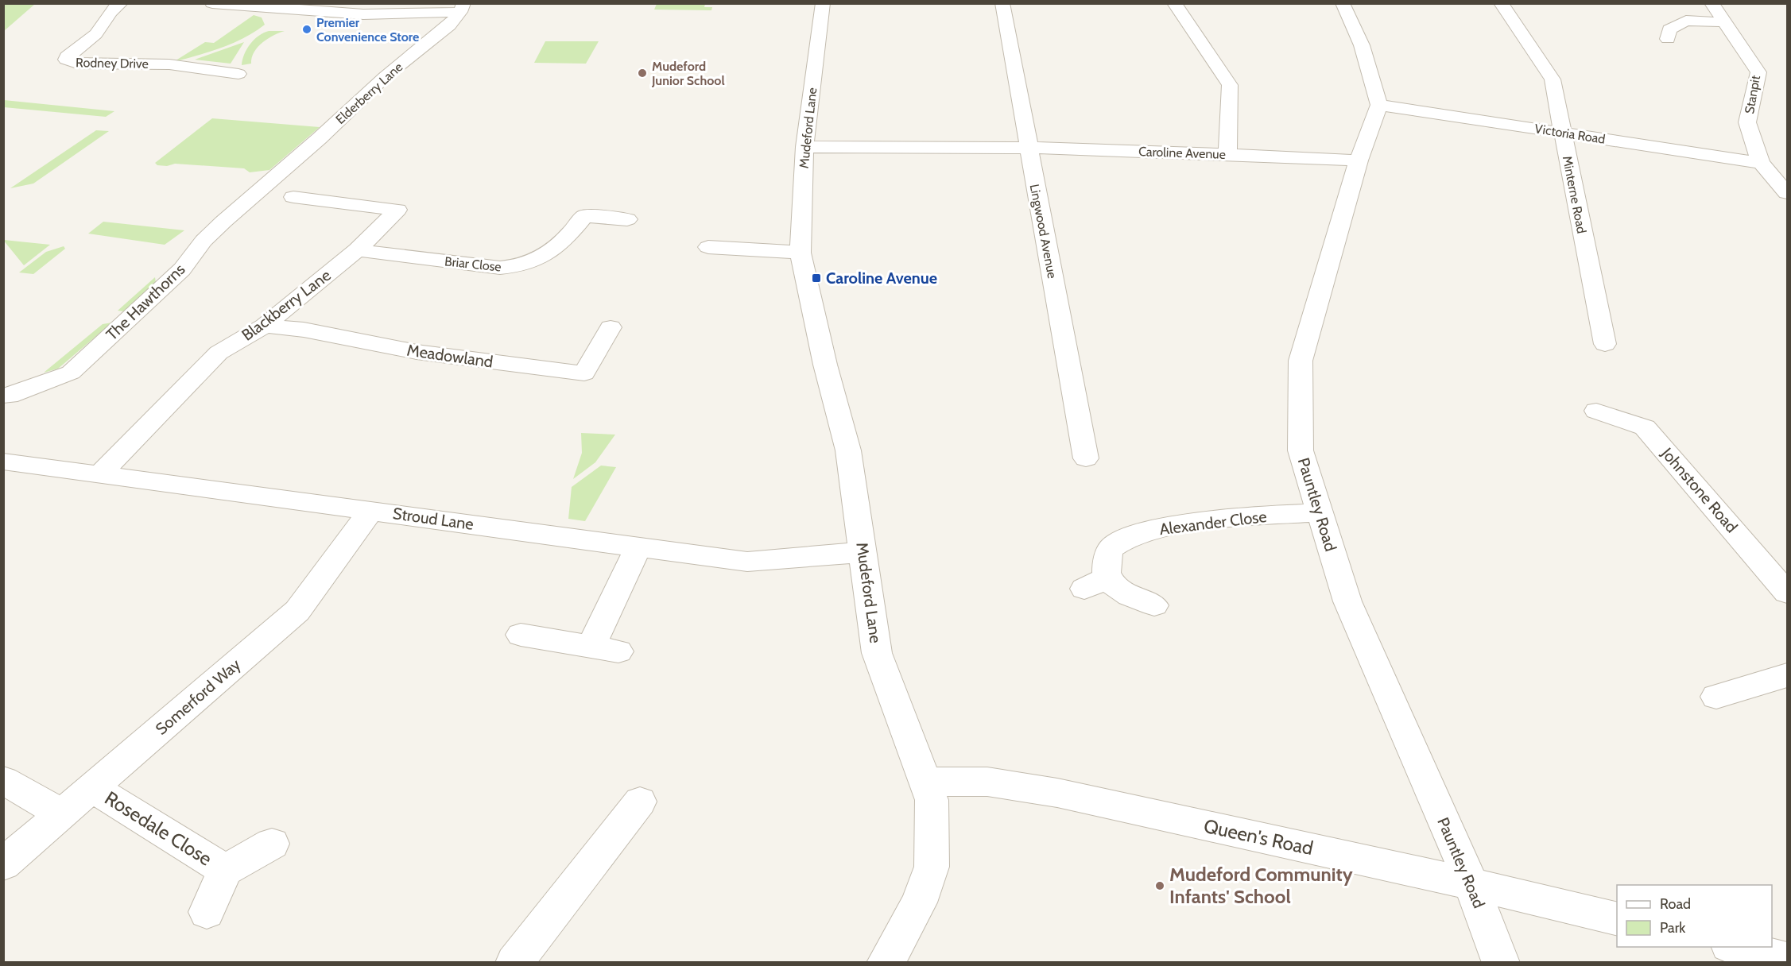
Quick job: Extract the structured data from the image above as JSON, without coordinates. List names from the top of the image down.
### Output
{
  "streets": {
    "street": [
      "Rodney Drive",
      "Elderberry Lane",
      "Stanpit",
      "Mudeford Lane",
      "Victoria Road",
      "Caroline Avenue",
      "Minterne Road",
      "Lingwood Avenue",
      "Briar Close",
      "The Hawthorns",
      "Blackberry Lane",
      "Meadowland",
      "Johnstone Road",
      "Pauntley Road",
      "Stroud Lane",
      "Alexander Close",
      "Somerford Way",
      "Rosedale Close",
      "Queen's Road"
    ]
  },
  "crossings": [
    ["Elderberry Lane", "The Hawthorns"],
    ["Stanpit", "Victoria Road"],
    ["Mudeford Lane", "Caroline Avenue"],
    ["Mudeford Lane", "Stroud Lane"],
    ["Mudeford Lane", "Queen's Road"],
    ["Victoria Road", "Minterne Road"],
    ["Victoria Road", "Pauntley Road"],
    ["Caroline Avenue", "Lingwood Avenue"],
    ["Caroline Avenue", "Pauntley Road"],
    ["Briar Close", "Blackberry Lane"],
    ["Blackberry Lane", "Meadowland"],
    ["Blackberry Lane", "Stroud Lane"],
    ["Pauntley Road", "Alexander Close"],
    ["Pauntley Road", "Queen's Road"],
    ["Stroud Lane", "Somerford Way"],
    ["Somerford Way", "Rosedale Close"]
  ],
  "places": {
    "other": ["Premier Convenience Store", "Mudeford Junior School", "Mudeford Community Infants' School"],
    "transit": ["Caroline Avenue"]
  },
  "legend": ["Road", "Park"]
}
